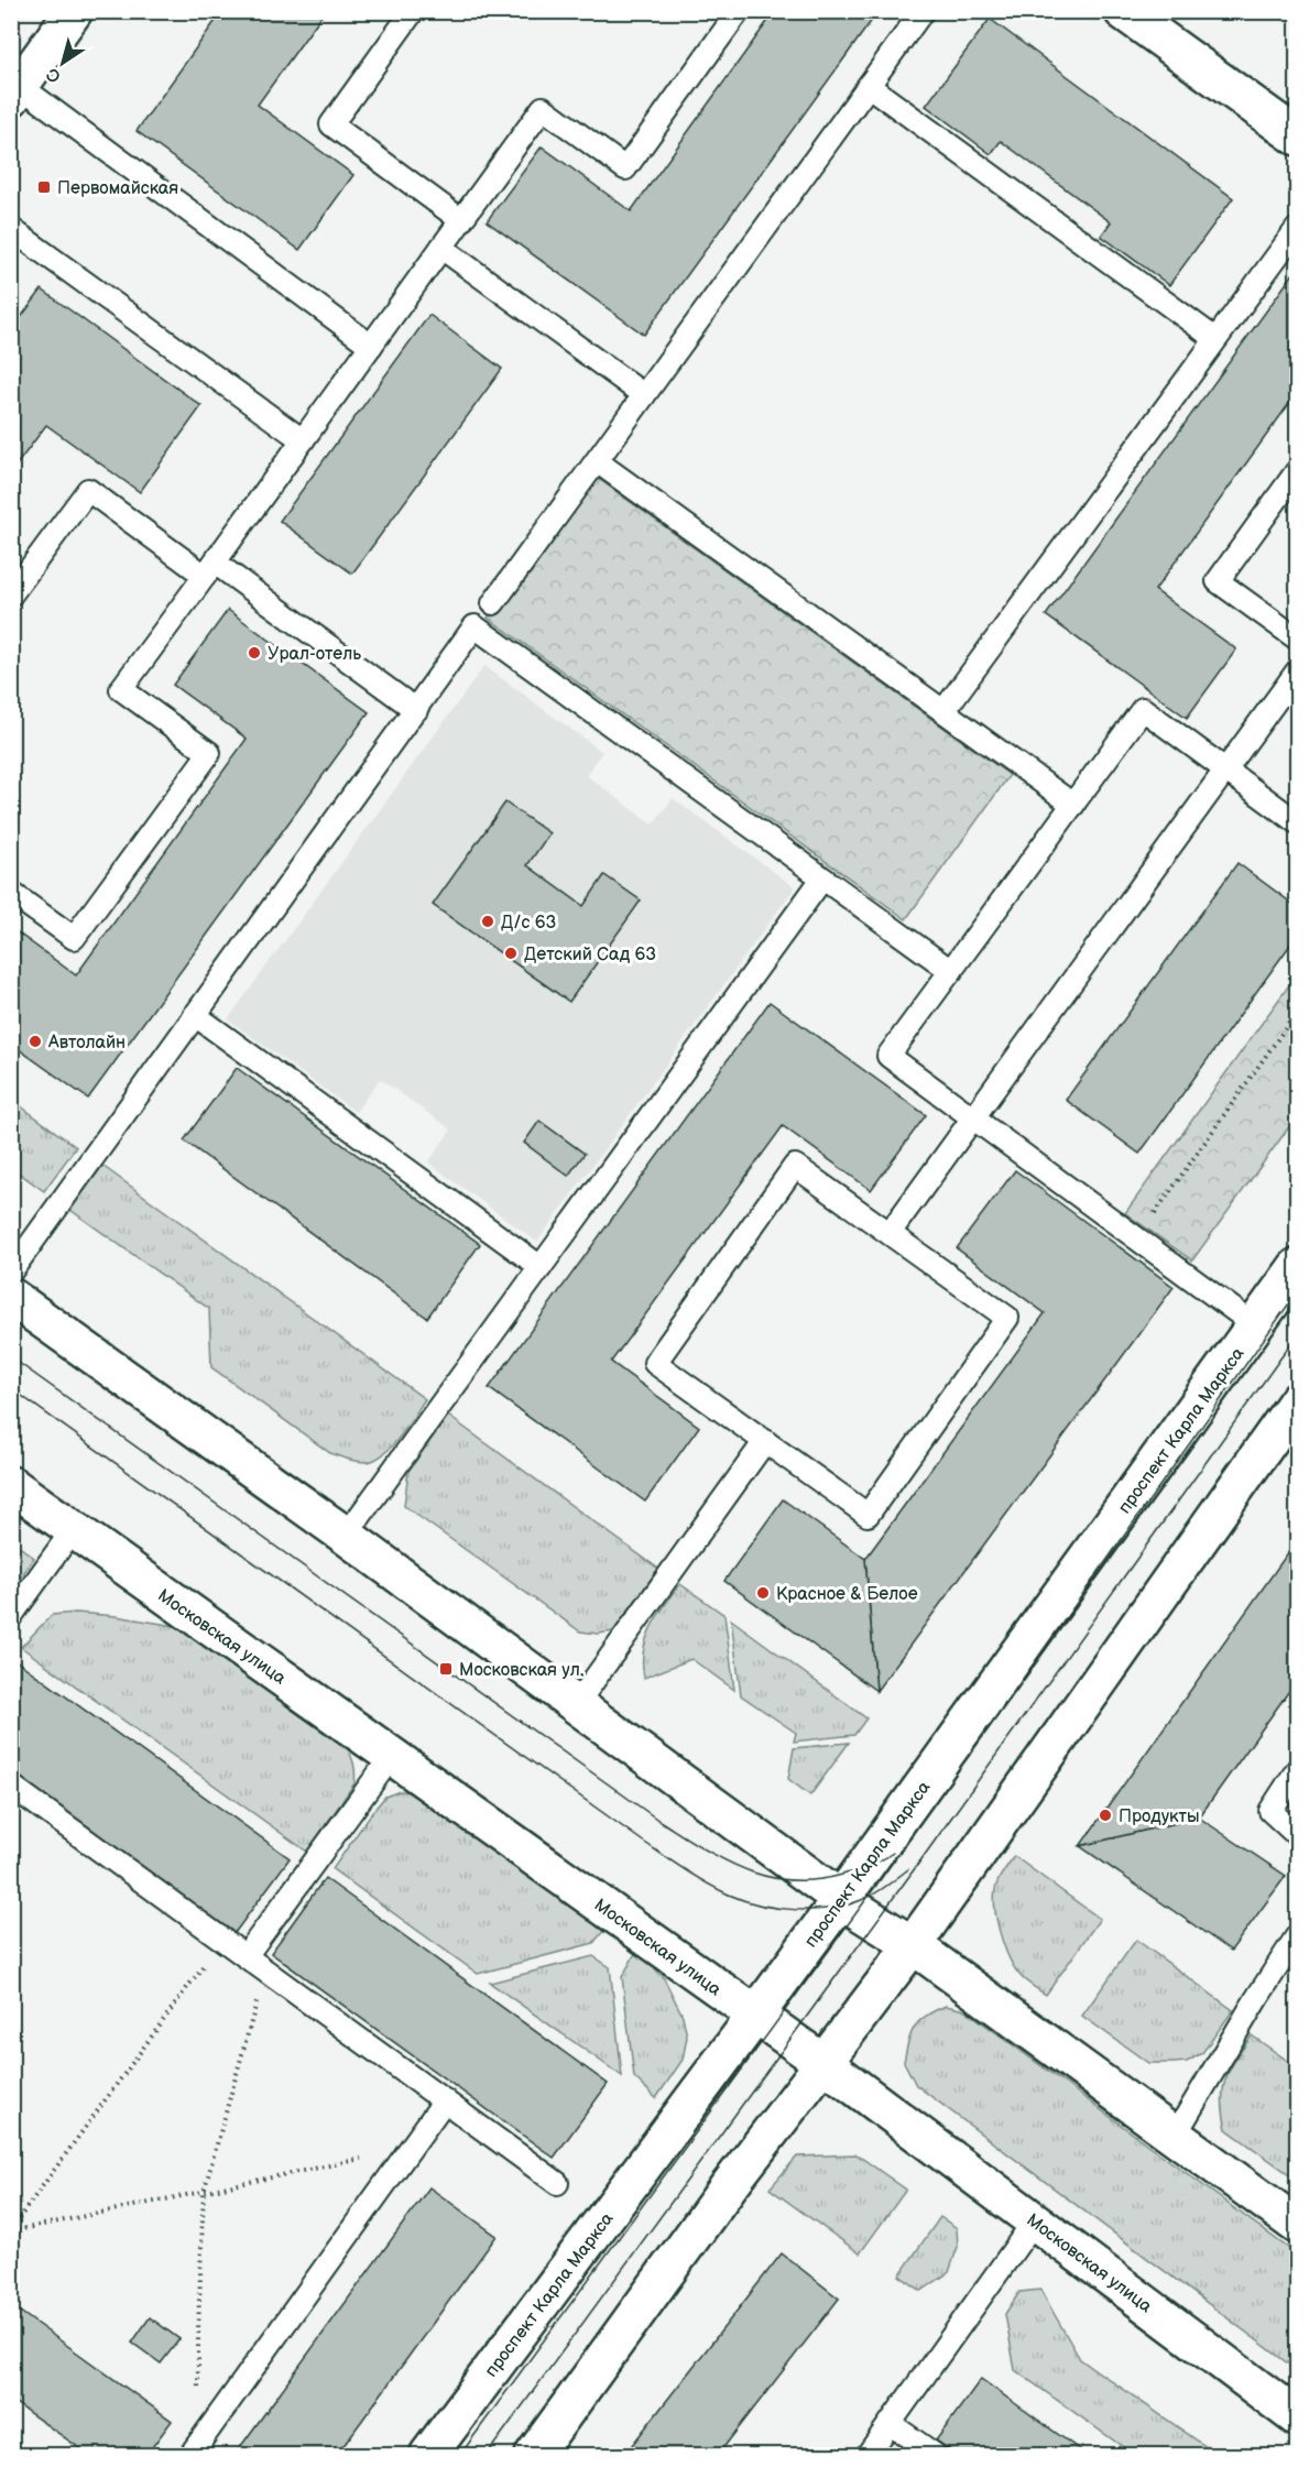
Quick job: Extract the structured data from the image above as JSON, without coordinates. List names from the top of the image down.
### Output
{
  "streets": {
    "main road": ["проспект Карла Маркса", "Московская улица"]
  },
  "crossings": [
    ["проспект Карла Маркса", "Московская улица"]
  ],
  "places": {
    "transit": ["Первомайская", "Московская ул."],
    "other": [
      "Урал-отель",
      "Д/с 63",
      "Детский Сад 63",
      "Автолайн",
      "Красное & Белое",
      "Продукты"
    ]
  },
  "north": "bottom left"
}
